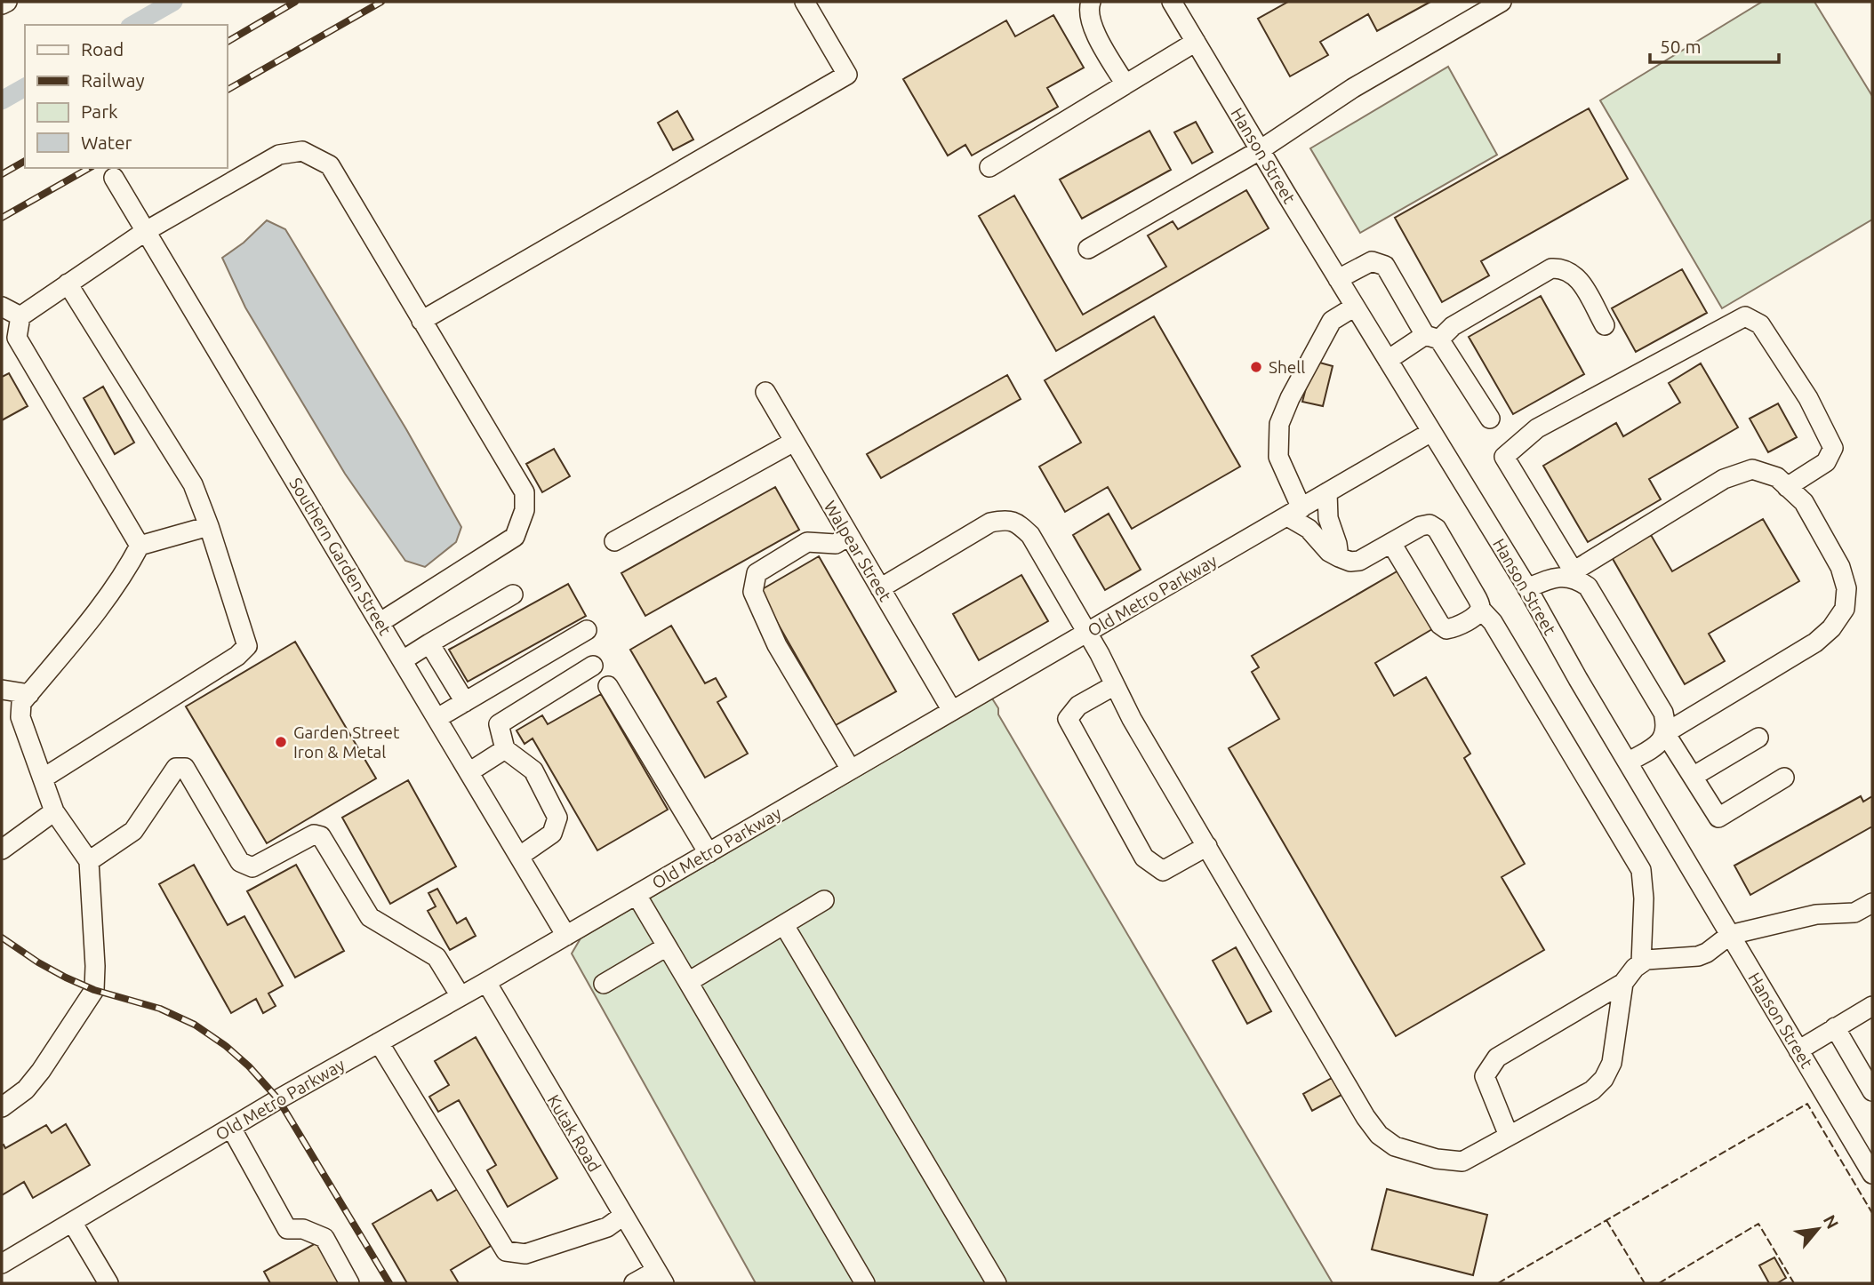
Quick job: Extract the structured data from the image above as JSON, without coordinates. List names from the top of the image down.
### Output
{
  "streets": {
    "street": [
      "Hanson Street",
      "Walpear Street",
      "Southern Garden Street",
      "Old Metro Parkway",
      "Kutak Road"
    ]
  },
  "crossings": [
    ["Hanson Street", "Old Metro Parkway"],
    ["Walpear Street", "Old Metro Parkway"],
    ["Southern Garden Street", "Old Metro Parkway"],
    ["Old Metro Parkway", "Kutak Road"]
  ],
  "places": ["Shell", "Garden Street Iron & Metal"],
  "legend": [
    "Road",
    "Railway",
    "Park",
    "Water"
  ],
  "scale_bar": "50 m",
  "north": "top right"
}
